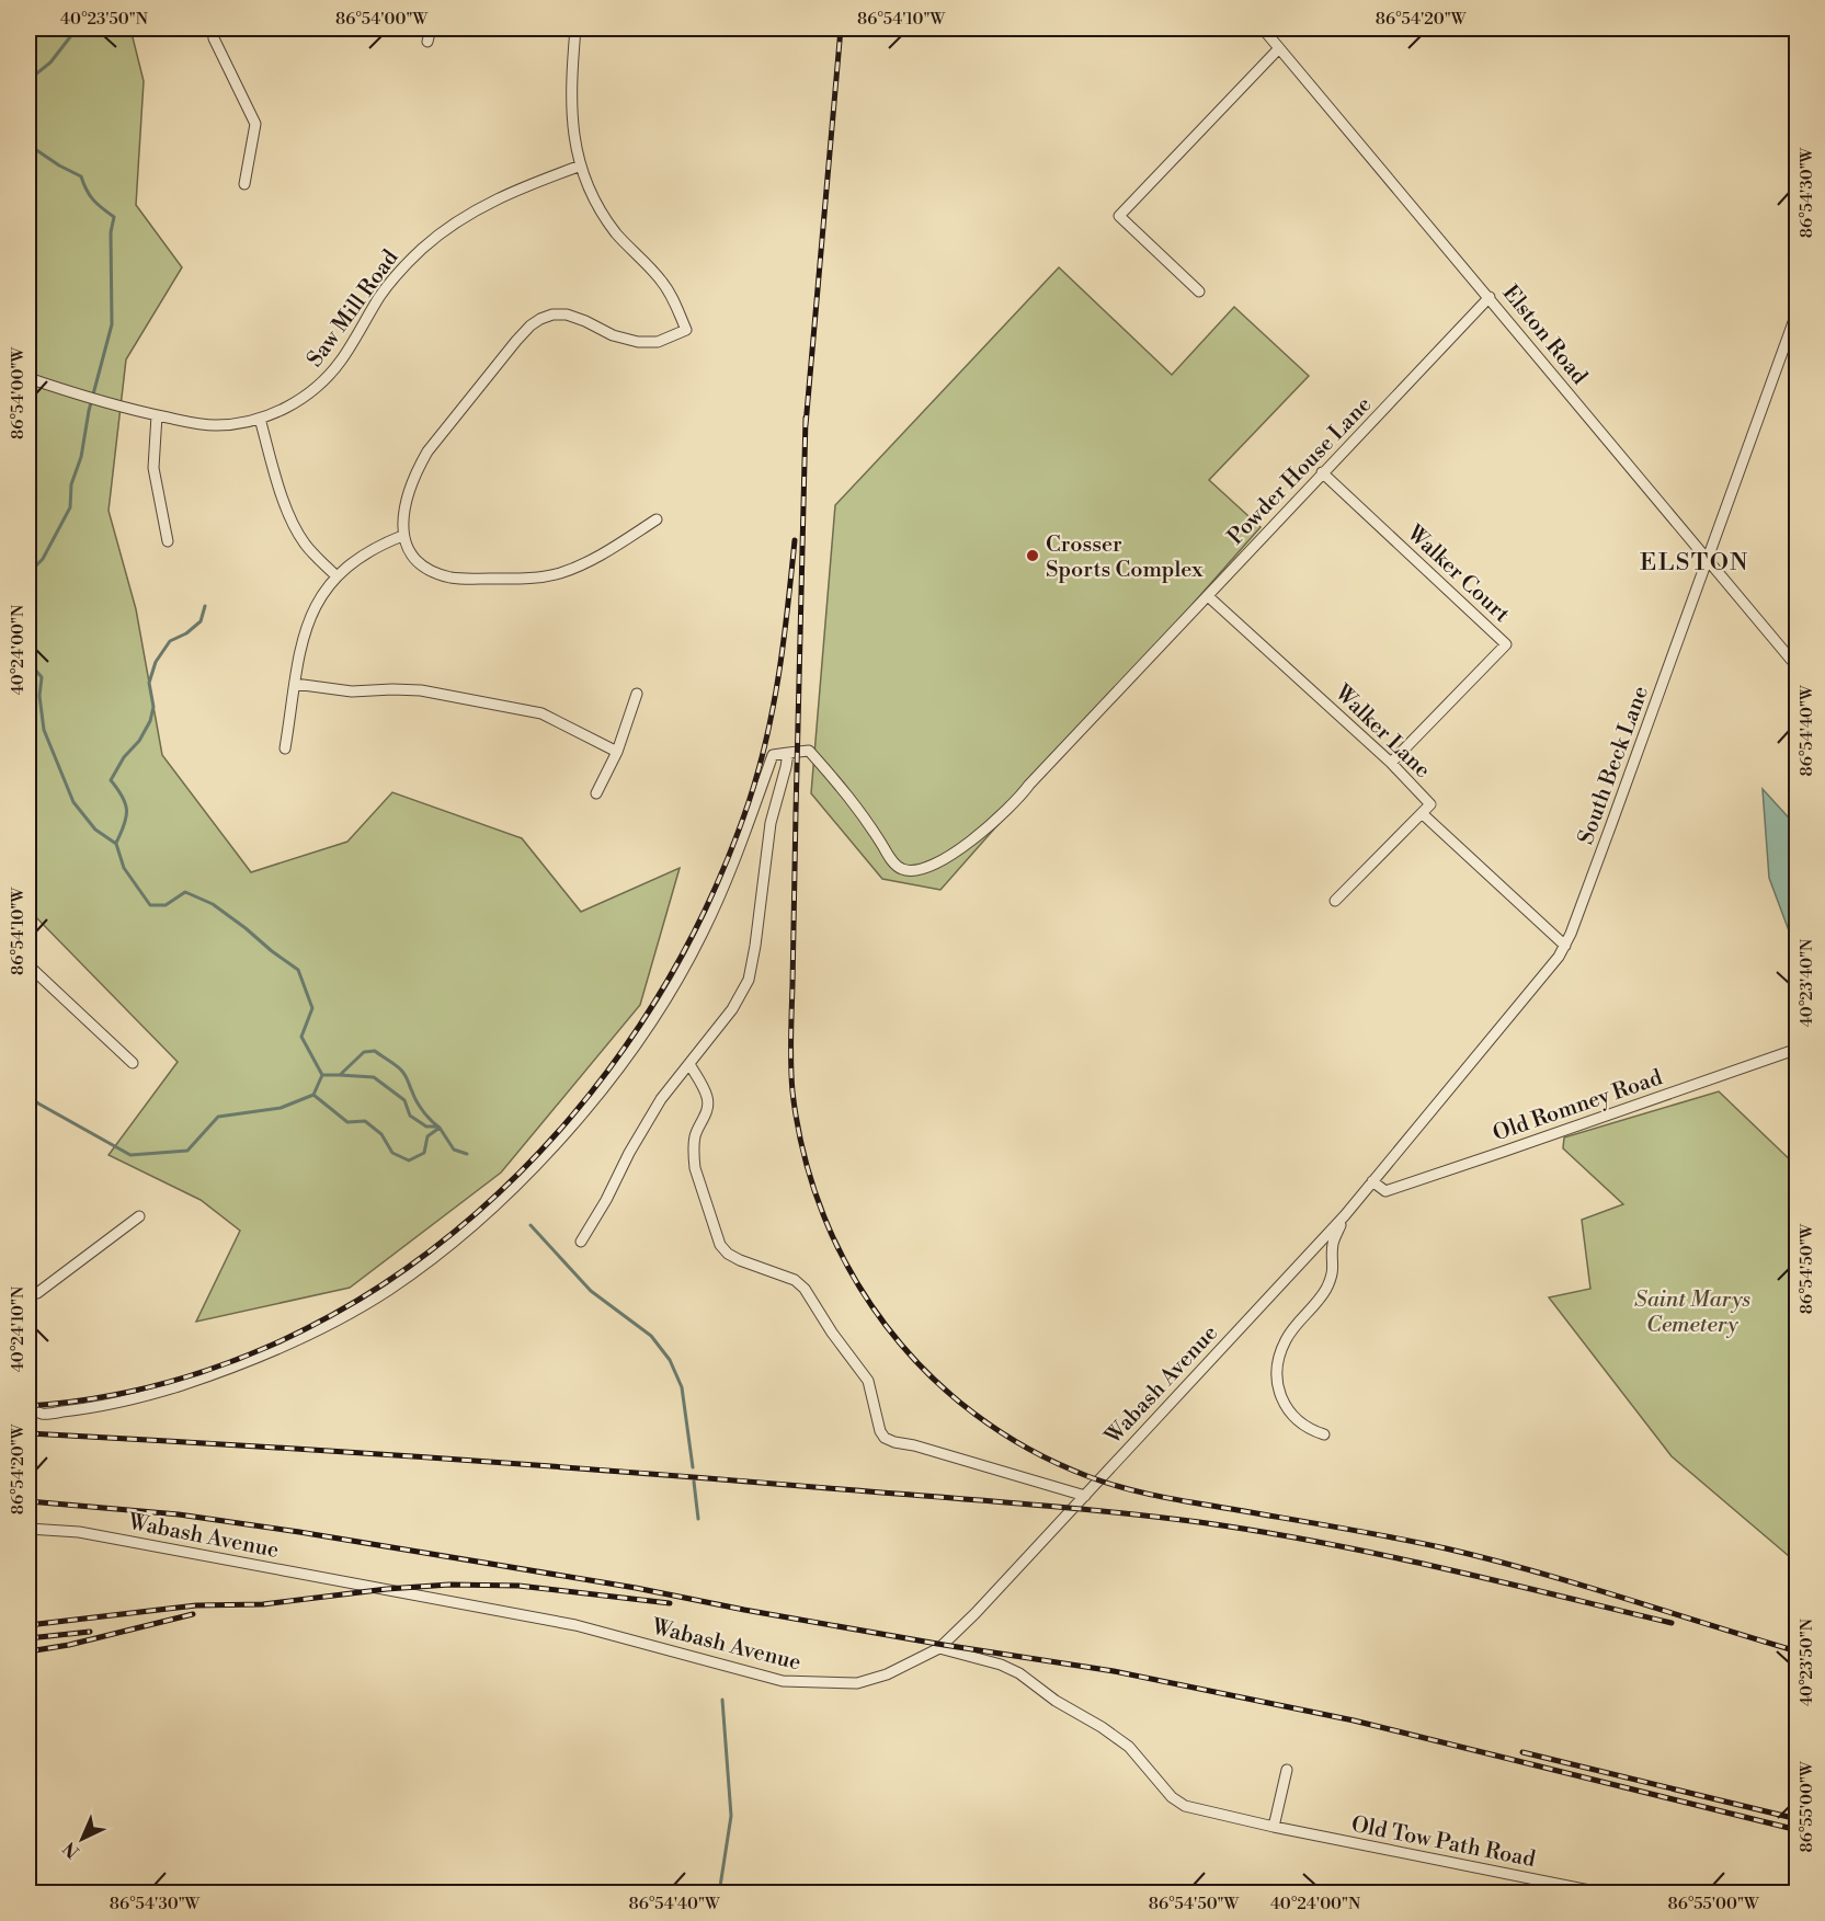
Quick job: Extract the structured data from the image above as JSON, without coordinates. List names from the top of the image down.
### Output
{
  "streets": {
    "street": [
      "Saw Mill Road",
      "Elston Road",
      "Powder House Lane",
      "Walker Court",
      "Walker Lane",
      "South Beck Lane",
      "Old Romney Road",
      "Wabash Avenue",
      "Old Tow Path Road"
    ]
  },
  "crossings": [
    ["Elston Road", "Powder House Lane"],
    ["Elston Road", "South Beck Lane"],
    ["Powder House Lane", "Walker Court"],
    ["Powder House Lane", "Walker Lane"],
    ["Walker Court", "Walker Lane"],
    ["South Beck Lane", "Old Romney Road"],
    ["South Beck Lane", "Wabash Avenue"],
    ["Old Romney Road", "Wabash Avenue"],
    ["Wabash Avenue", "Old Tow Path Road"]
  ],
  "districts": ["ELSTON"],
  "parks": ["Saint Marys Cemetery"],
  "places": ["Crosser Sports Complex"],
  "north": "bottom left",
  "coordinates": [
    "40°23'50\"N",
    "86°54'00\"W",
    "86°54'10\"W",
    "86°54'20\"W",
    "86°54'30\"W",
    "40°24'00\"N",
    "86°54'40\"W",
    "40°23'40\"N",
    "86°54'50\"W",
    "40°24'10\"N",
    "86°55'00\"W"
  ]
}
